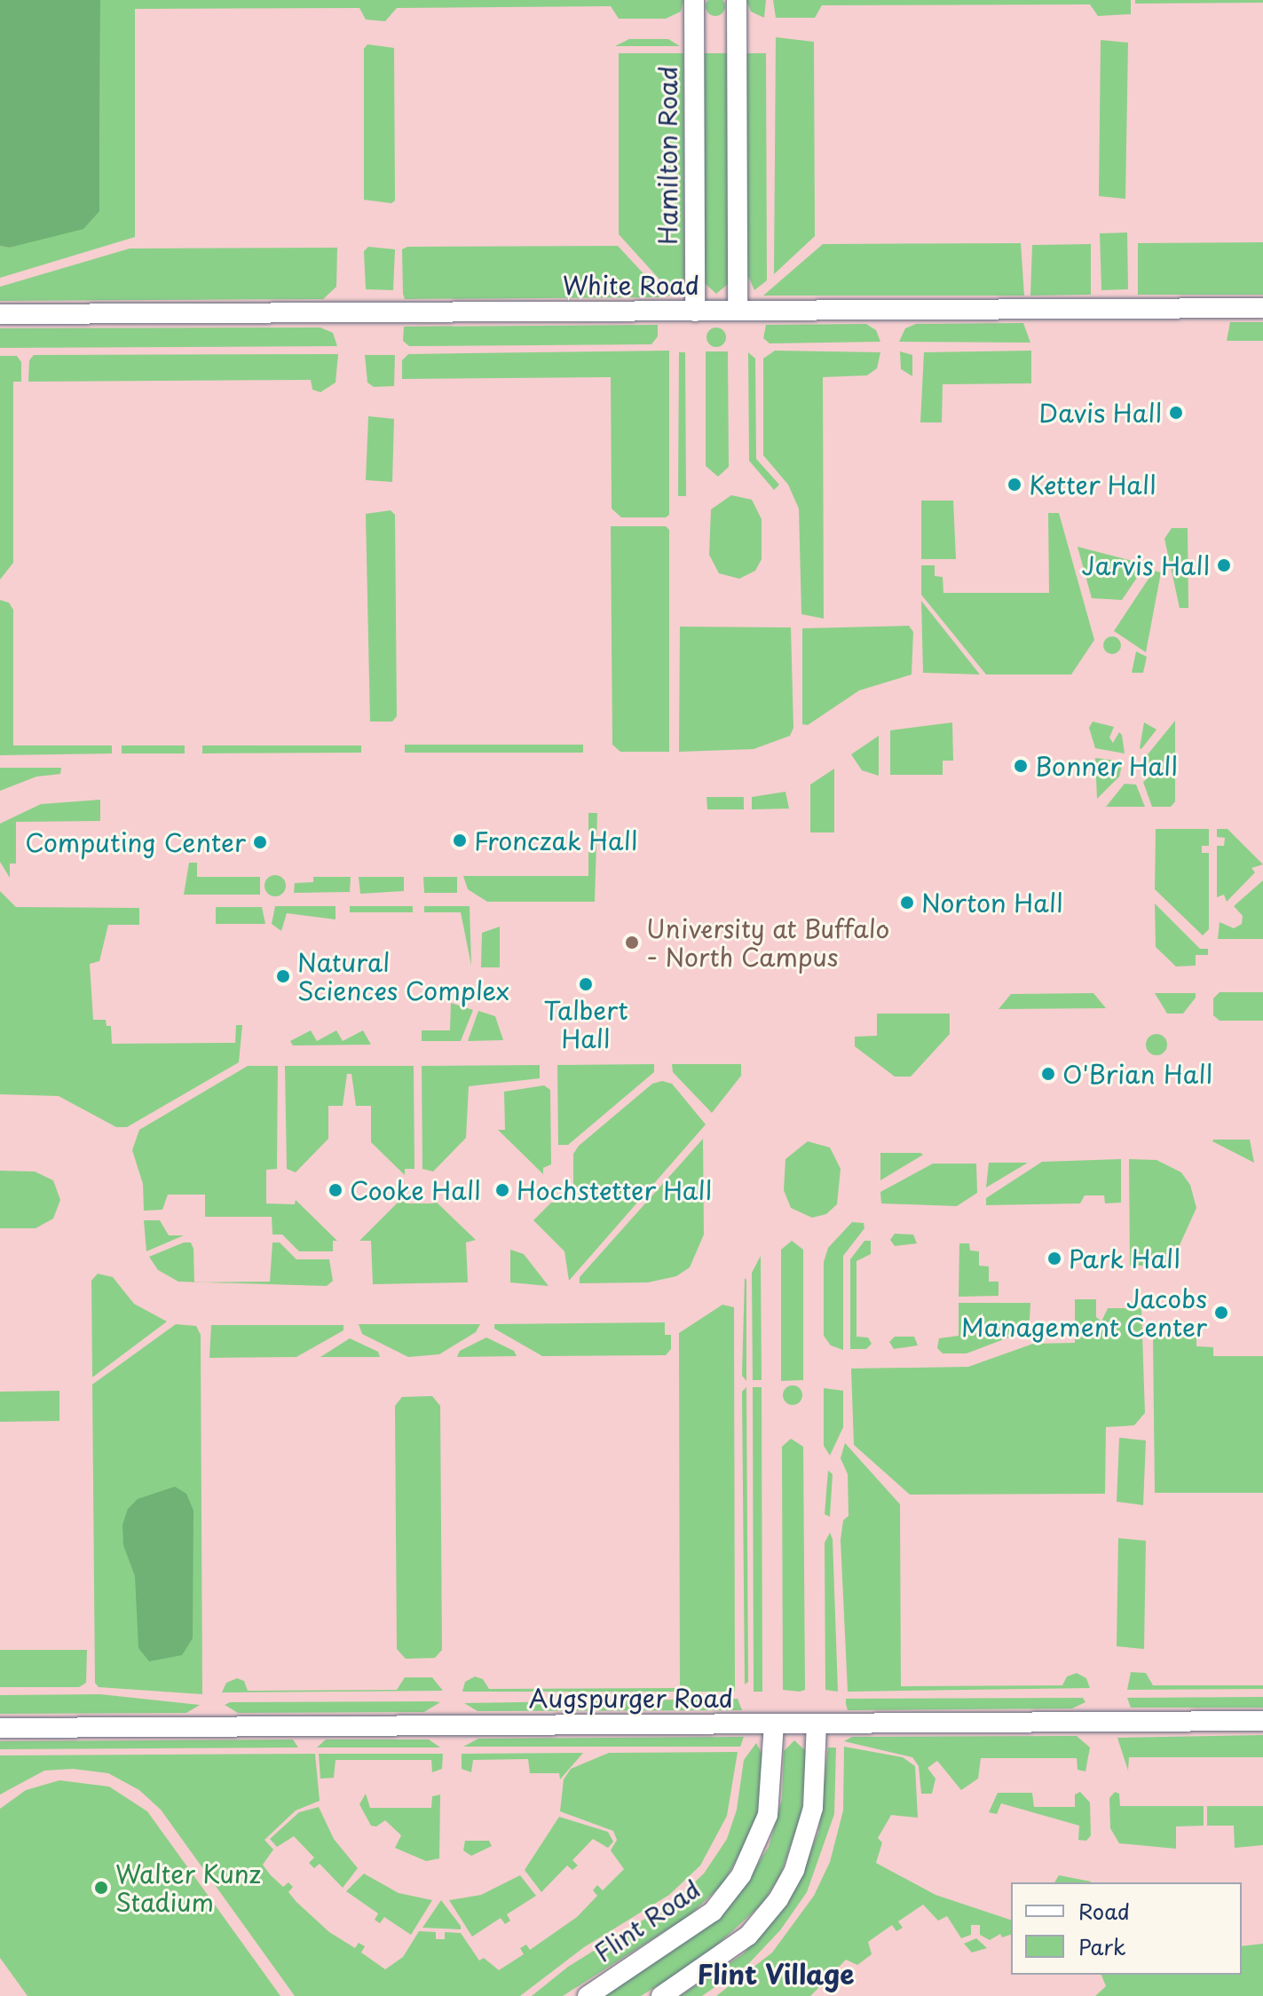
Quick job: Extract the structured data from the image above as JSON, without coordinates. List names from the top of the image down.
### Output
{
  "streets": {
    "street": [
      "Hamilton Road",
      "White Road",
      "Augspurger Road",
      "Flint Road"
    ]
  },
  "crossings": [
    ["Hamilton Road", "White Road"],
    ["Augspurger Road", "Flint Road"]
  ],
  "districts": ["Flint Village"],
  "places": [
    "Davis Hall",
    "Ketter Hall",
    "Jarvis Hall",
    "Bonner Hall",
    "Fronczak Hall",
    "Computing Center",
    "Norton Hall",
    "University at Buffalo - North Campus",
    "Natural Sciences Complex",
    "Talbert Hall",
    "O'Brian Hall",
    "Cooke Hall",
    "Hochstetter Hall",
    "Park Hall",
    "Jacobs Management Center",
    "Walter Kunz Stadium"
  ],
  "legend": ["Road", "Park"]
}
